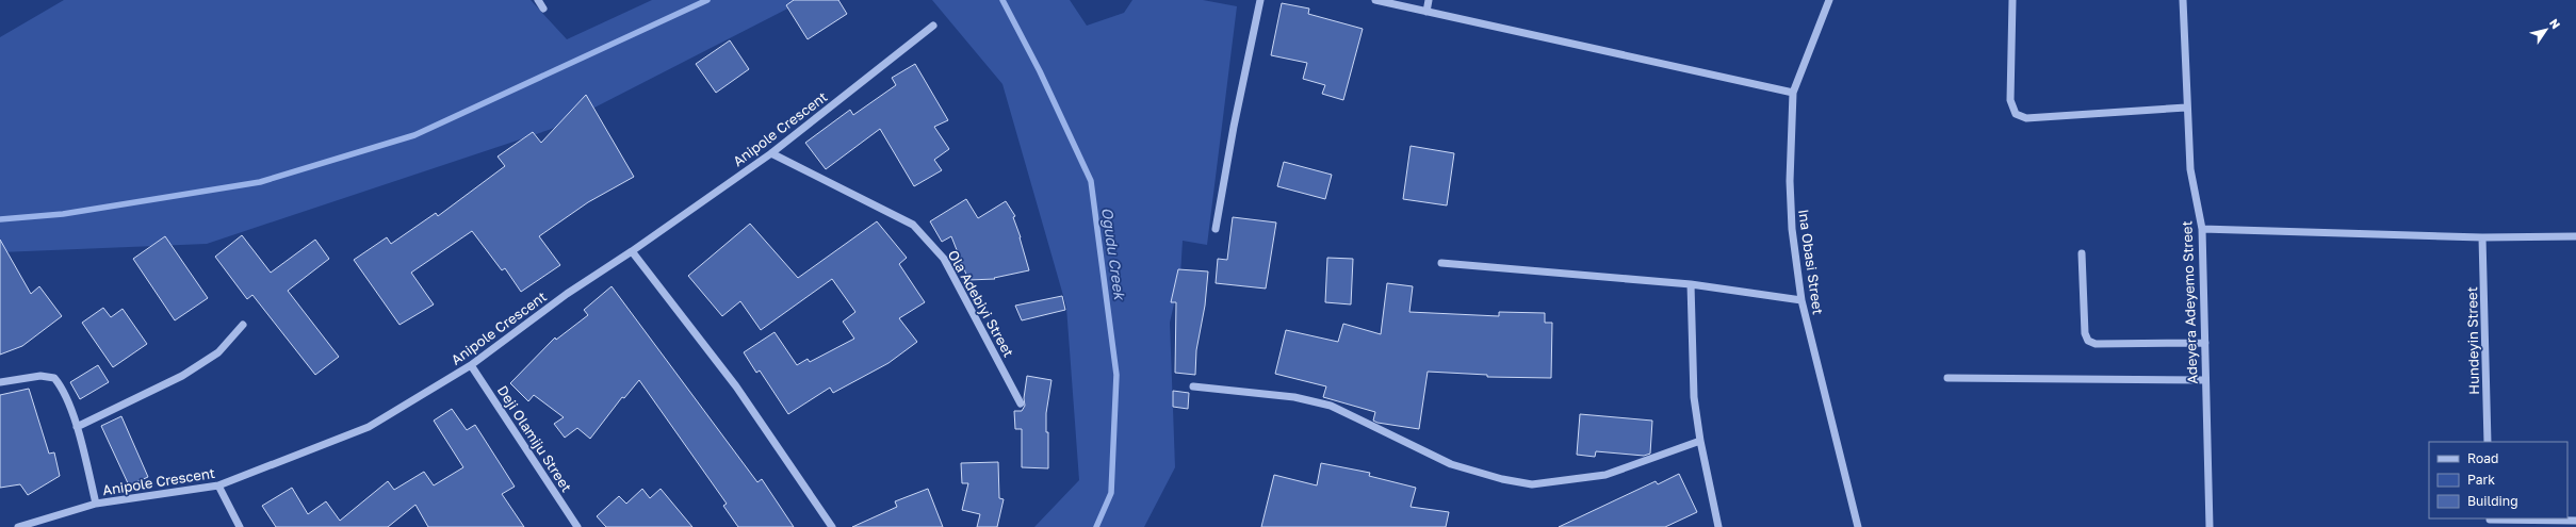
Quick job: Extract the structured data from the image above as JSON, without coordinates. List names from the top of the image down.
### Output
{
  "streets": {
    "street": [
      "Anipole Crescent",
      "Ina Obasi Street",
      "Adeyera Adeyemo Street",
      "Ola Adebiyi Street",
      "Hundeyin Street",
      "Deji Olamiju Street"
    ]
  },
  "crossings": [
    ["Anipole Crescent", "Ola Adebiyi Street"],
    ["Anipole Crescent", "Deji Olamiju Street"]
  ],
  "water": ["Ogudu Creek"],
  "legend": ["Road", "Park", "Building"],
  "north": "top right"
}
